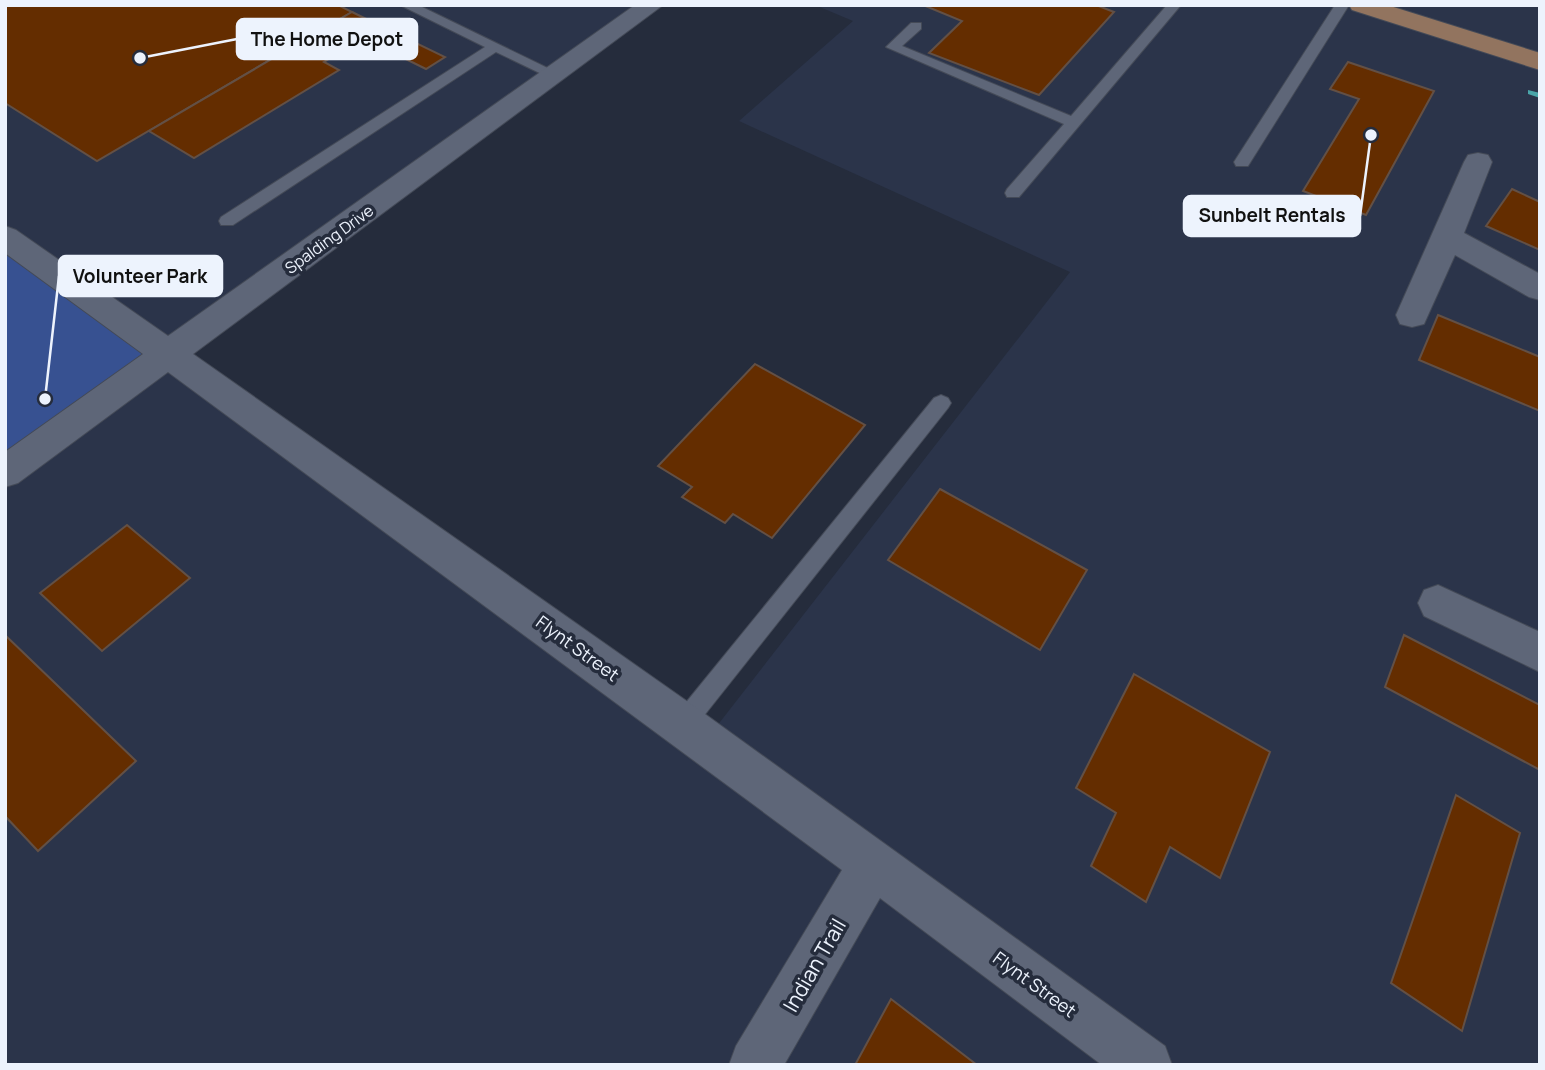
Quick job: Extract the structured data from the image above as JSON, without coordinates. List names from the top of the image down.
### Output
{
  "streets": {
    "street": ["Spalding Drive", "Flynt Street", "Indian Trail"]
  },
  "crossings": [
    ["Spalding Drive", "Flynt Street"],
    ["Flynt Street", "Indian Trail"]
  ],
  "places": ["The Home Depot", "Sunbelt Rentals", "Volunteer Park"]
}
